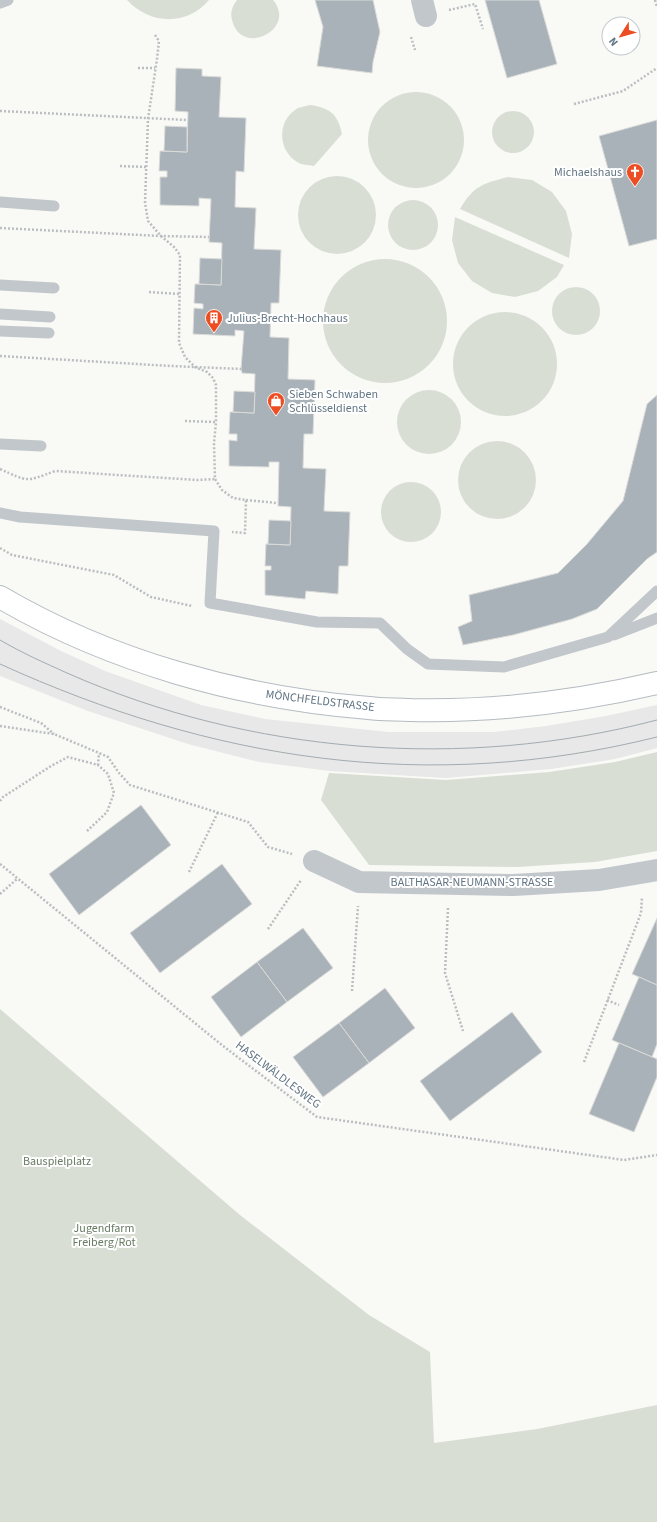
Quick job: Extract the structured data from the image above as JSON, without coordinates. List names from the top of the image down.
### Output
{
  "streets": {
    "main road": ["MÖNCHFELDSTRASSE"],
    "street": ["BALTHASAR-NEUMANN-STRASSE"],
    "path": ["HASELWÄLDLESWEG"]
  },
  "parks": ["Bauspielplatz", "Jugendfarm Freiberg/Rot"],
  "places": {
    "church": ["Michaelshaus"],
    "building": ["Julius-Brecht-Hochhaus"],
    "shop": ["Sieben Schwaben Schlüsseldienst"]
  },
  "north": "bottom left"
}
